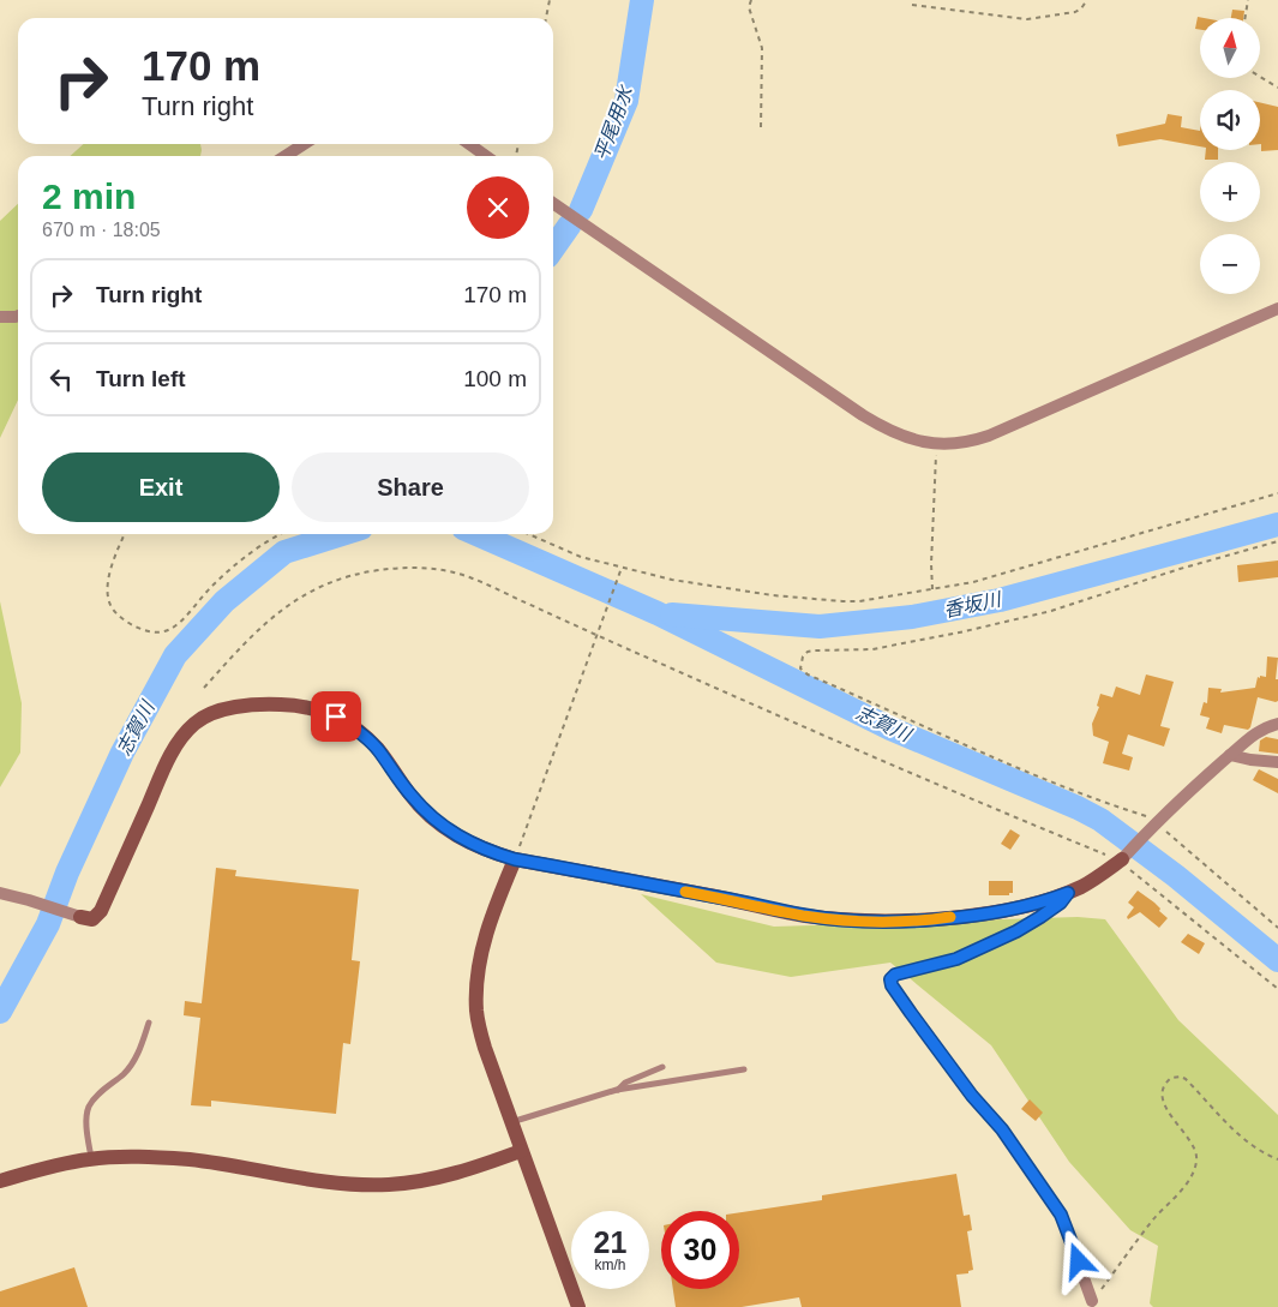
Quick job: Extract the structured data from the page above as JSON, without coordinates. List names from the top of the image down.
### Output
{
  "water": ["平尾用水", "香坂川", "志賀川"],
  "north": "top",
  "page": {
    "map_buttons": ["+", "−"],
    "turn": ["170 m", "Turn right"],
    "heading": ["2 min", "670 m · 18:05"],
    "list": [
      {
        "name": "Turn right",
        "value": "170 m"
      },
      {
        "name": "Turn left",
        "value": "100 m"
      }
    ],
    "buttons": ["Exit", "Share"],
    "speed": "21 km/h",
    "limit": "30"
  }
}
